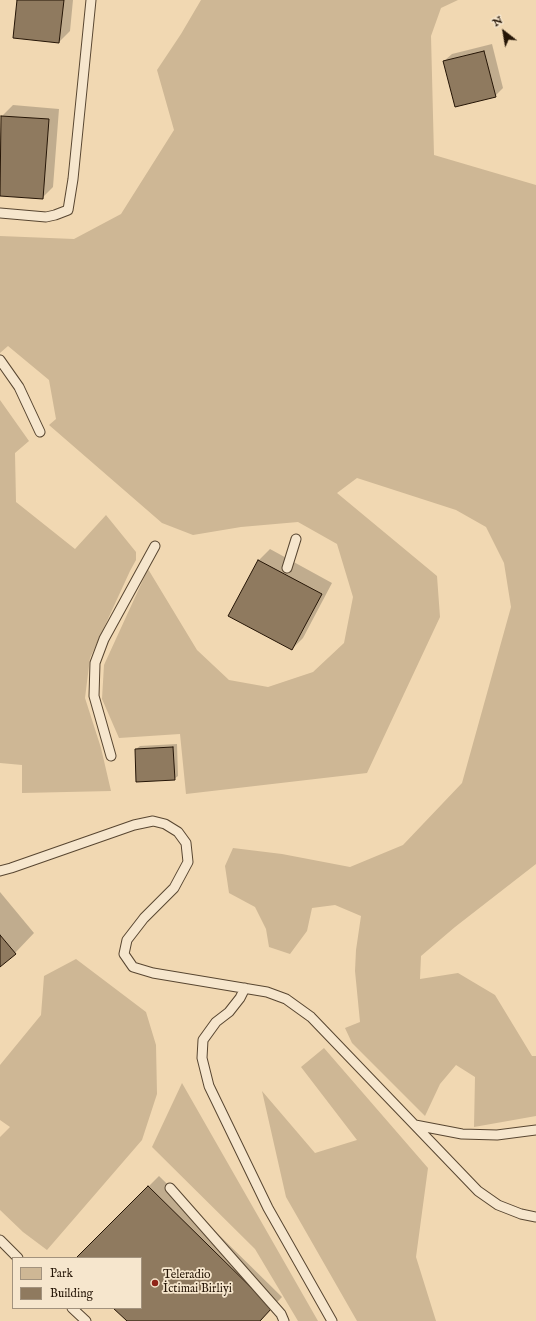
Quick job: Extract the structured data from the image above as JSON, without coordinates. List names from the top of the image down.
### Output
{
  "places": ["Teleradio İctimai Birliyi"],
  "legend": ["Park", "Building"],
  "north": "top left"
}
